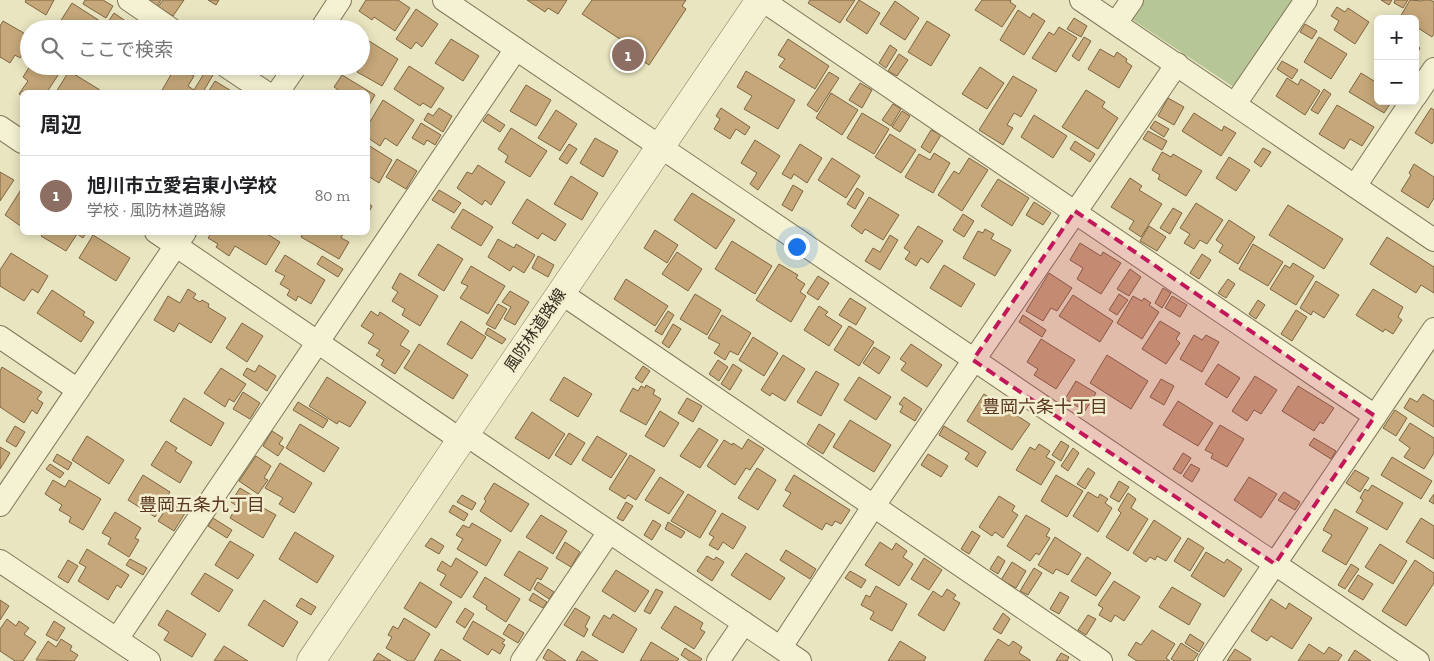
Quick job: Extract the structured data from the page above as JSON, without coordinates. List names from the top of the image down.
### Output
{
  "streets": {
    "street": ["風防林道路線"]
  },
  "districts": ["豊岡六条十丁目", "豊岡五条九丁目"],
  "page": {
    "map_buttons": ["+", "−"],
    "search": "ここで検索",
    "pins": "1",
    "heading": "周辺",
    "list": [
      {
        "mark": "1",
        "name": "旭川市立愛宕東小学校",
        "note": "学校 · 風防林道路線",
        "value": "80 m"
      }
    ]
  }
}
